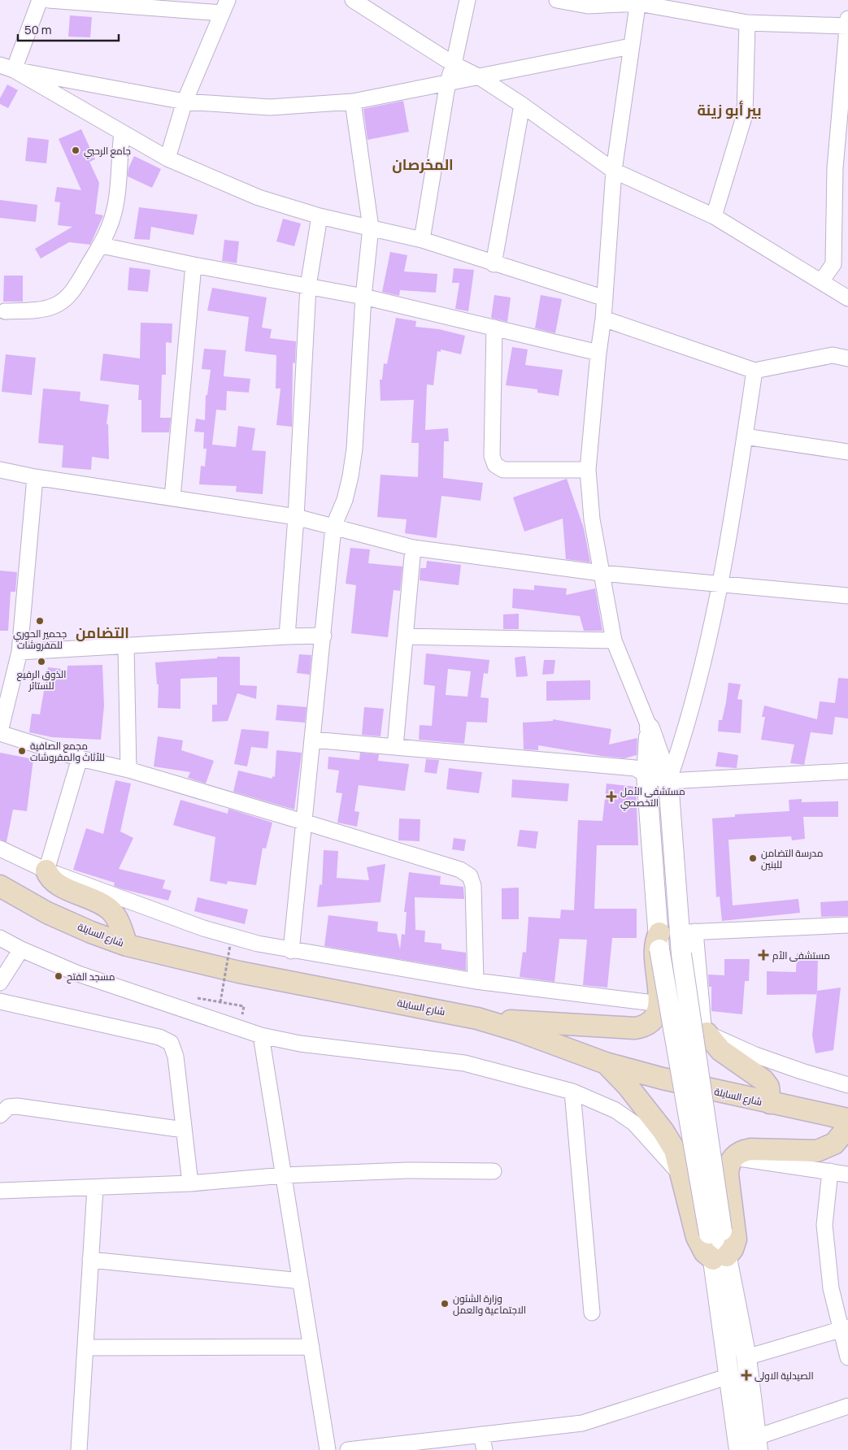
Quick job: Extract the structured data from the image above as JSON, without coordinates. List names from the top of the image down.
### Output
{
  "streets": {
    "main road": ["شارع السايلة"]
  },
  "districts": ["بير أبو زينة", "المخرصان", "التضامن"],
  "places": {
    "other": [
      "جامع الرحبي",
      "جحمير الحوري للمفروشات",
      "الذوق الرفيع للستائر",
      "مجمع الصافية للأثاث والمفروشات",
      "مدرسة التضامن للبنين",
      "مسجد الفتح",
      "وزارة الشئون الاجتماعية والعمل"
    ],
    "health": ["مستشفى الأمل التخصصي", "مستشفى الأم", "الصيدلية الاولى"]
  },
  "scale_bar": "50 m"
}
